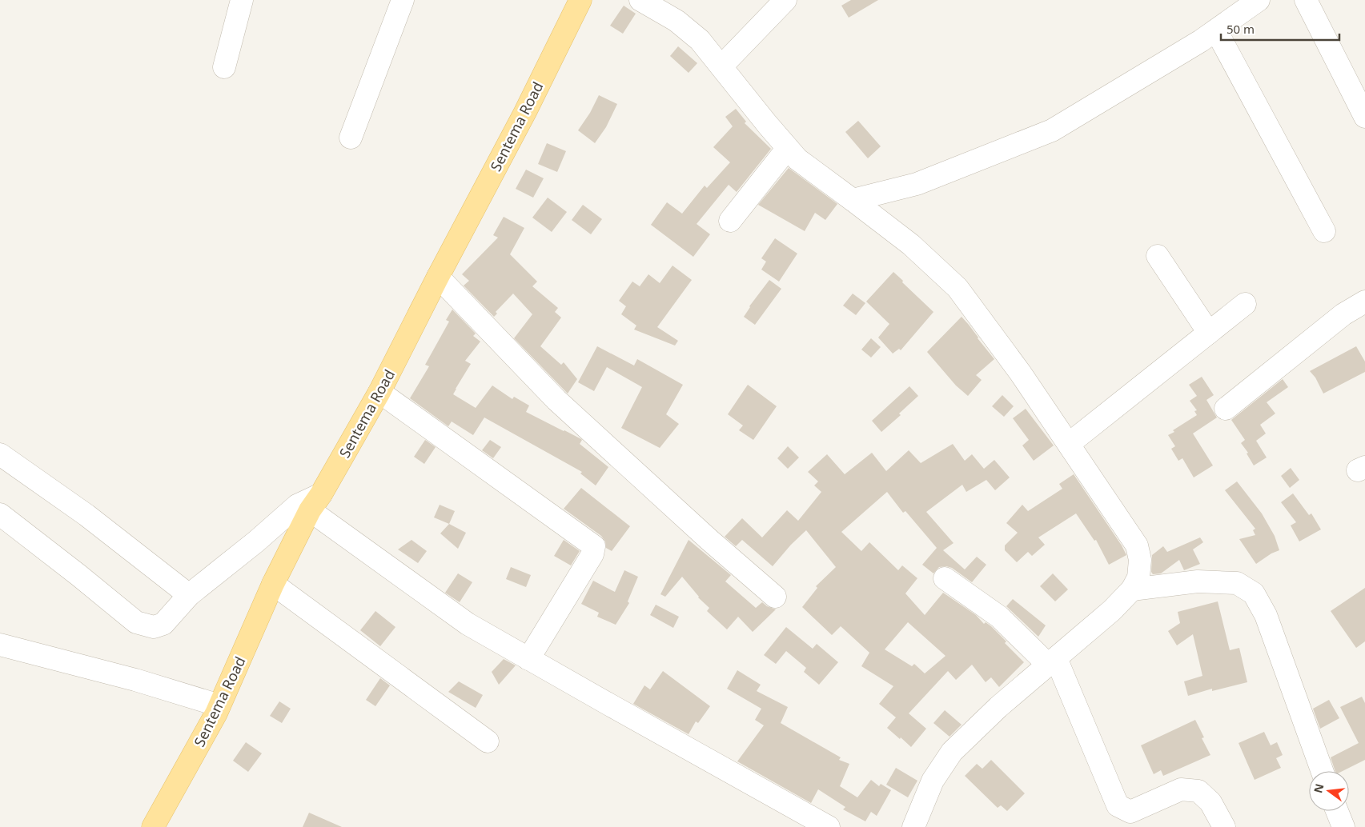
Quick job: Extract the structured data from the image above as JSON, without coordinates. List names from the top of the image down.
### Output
{
  "streets": {
    "main road": ["Sentema Road"]
  },
  "scale_bar": "50 m",
  "north": "left"
}
